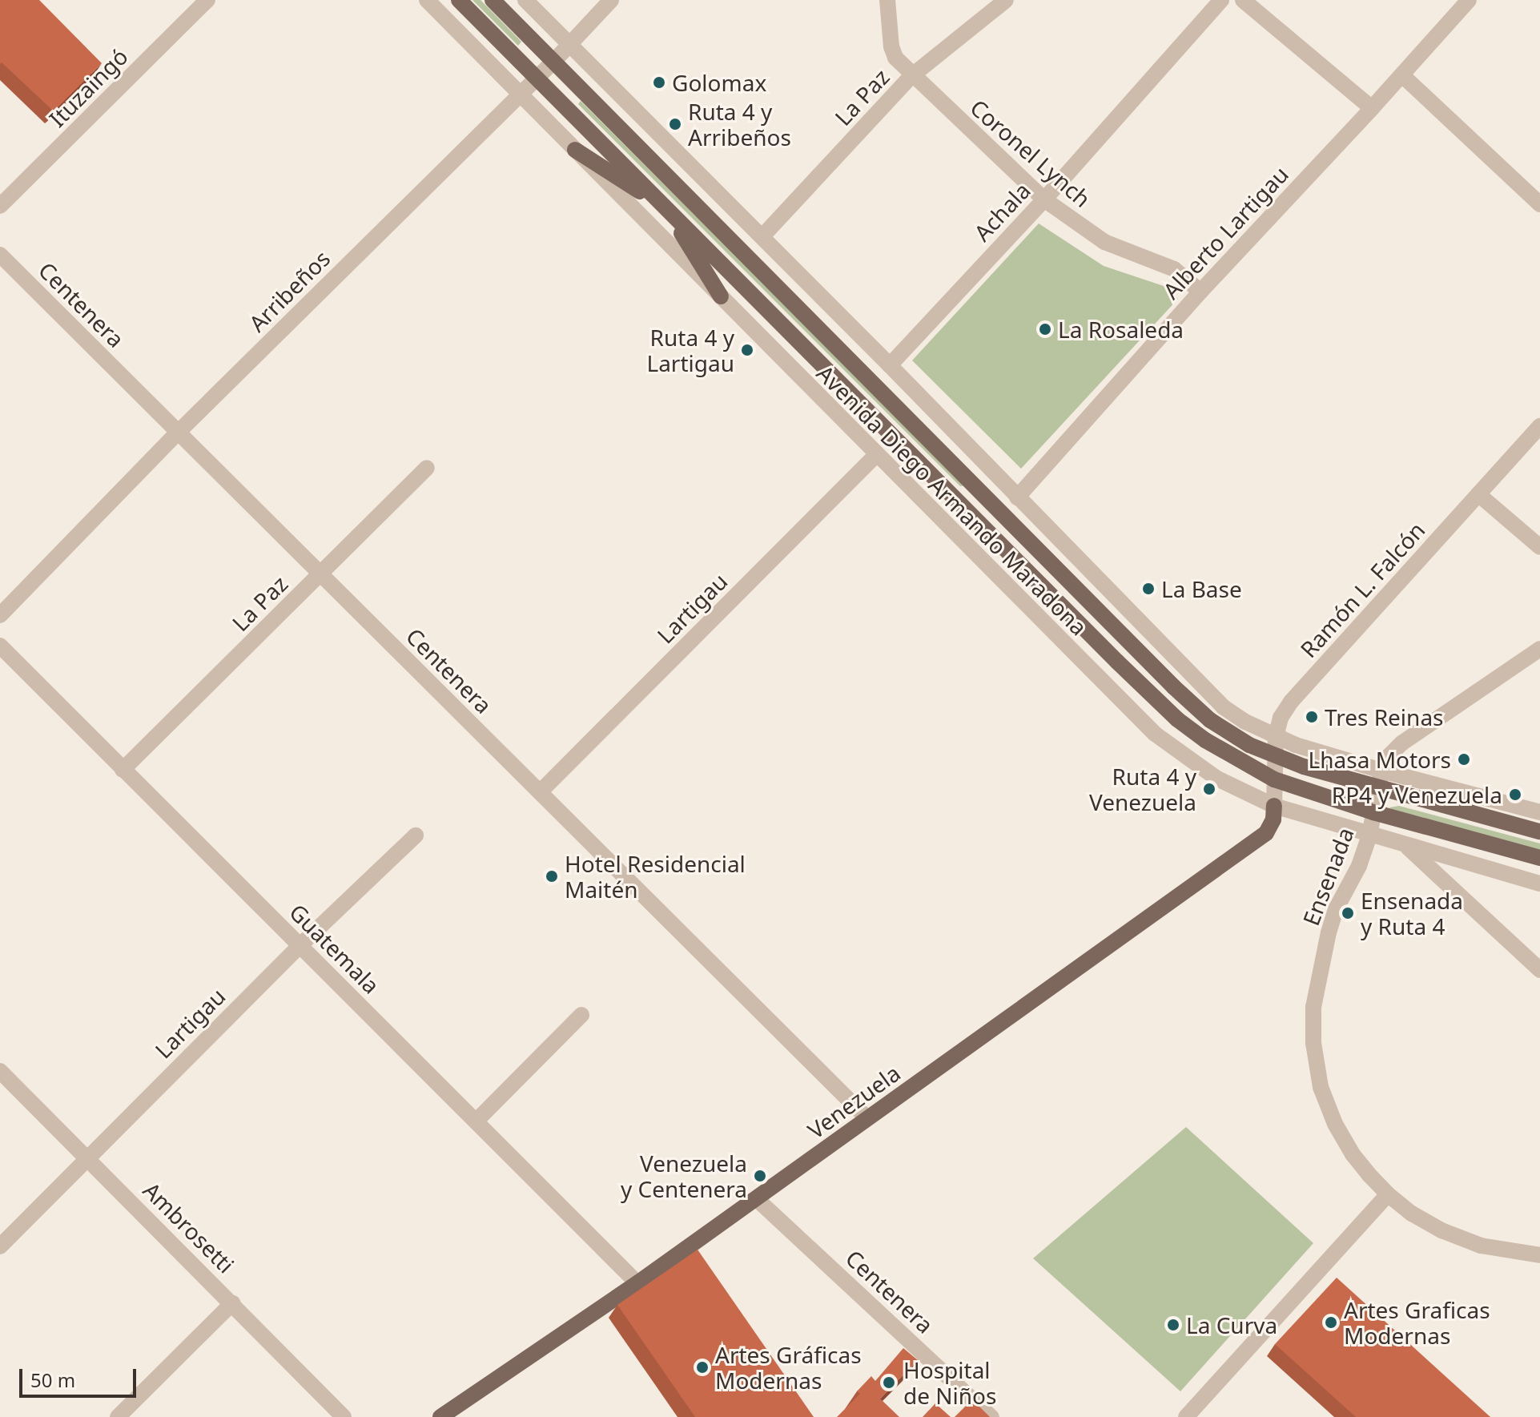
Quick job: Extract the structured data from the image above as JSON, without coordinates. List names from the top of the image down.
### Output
{
  "streets": {
    "main road": ["Avenida Diego Armando Maradona", "Venezuela"],
    "street": [
      "Ituzaingó",
      "La Paz",
      "Coronel Lynch",
      "Achala",
      "Alberto Lartigau",
      "Arribeños",
      "Centenera",
      "Ramón L. Falcón",
      "Lartigau",
      "Ensenada",
      "Guatemala",
      "Ambrosetti"
    ]
  },
  "crossings": [
    ["La Paz", "Coronel Lynch"],
    ["La Paz", "Centenera"],
    ["La Paz", "Avenida Diego Armando Maradona"],
    ["La Paz", "Guatemala"],
    ["Coronel Lynch", "Achala"],
    ["Coronel Lynch", "Alberto Lartigau"],
    ["Achala", "Avenida Diego Armando Maradona"],
    ["Alberto Lartigau", "Avenida Diego Armando Maradona"],
    ["Arribeños", "Centenera"],
    ["Arribeños", "Avenida Diego Armando Maradona"],
    ["Centenera", "Lartigau"],
    ["Centenera", "Venezuela"],
    ["Avenida Diego Armando Maradona", "Ramón L. Falcón"],
    ["Avenida Diego Armando Maradona", "Lartigau"],
    ["Avenida Diego Armando Maradona", "Ensenada"],
    ["Avenida Diego Armando Maradona", "Venezuela"],
    ["Ramón L. Falcón", "Venezuela"],
    ["Lartigau", "Guatemala"],
    ["Lartigau", "Ambrosetti"],
    ["Guatemala", "Venezuela"]
  ],
  "places": [
    "Golomax",
    "Ruta 4 y Arribeños",
    "La Rosaleda",
    "Ruta 4 y Lartigau",
    "La Base",
    "Tres Reinas",
    "Lhasa Motors",
    "Ruta 4 y Venezuela",
    "RP4 y Venezuela",
    "Hotel Residencial Maitén",
    "Ensenada y Ruta 4",
    "Venezuela y Centenera",
    "Artes Graficas Modernas",
    "La Curva",
    "Artes Gráficas Modernas",
    "Hospital de Niños"
  ],
  "scale_bar": "50 m"
}
